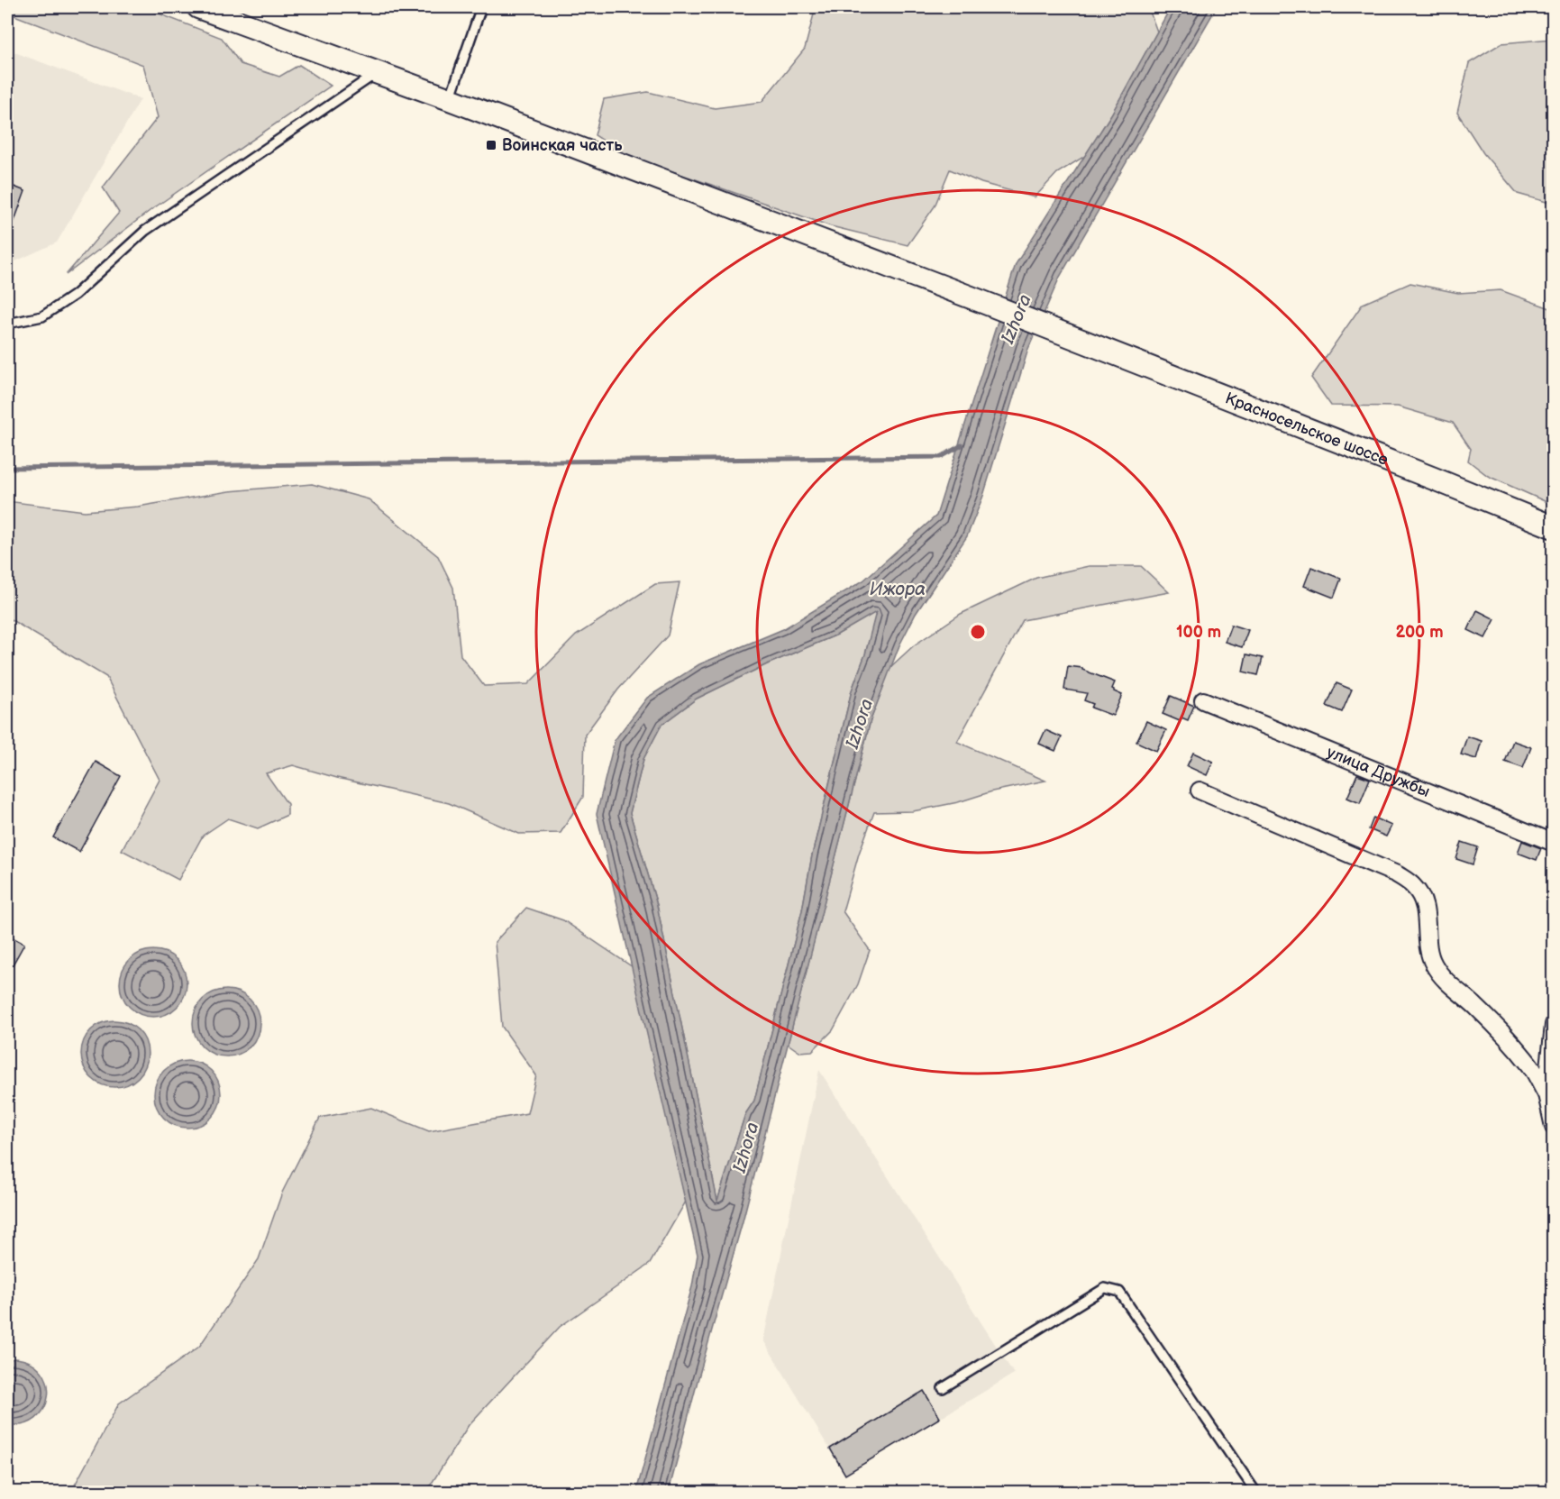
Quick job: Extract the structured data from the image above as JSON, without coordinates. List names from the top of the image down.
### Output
{
  "streets": {
    "main road": ["Красносельское шоссе"],
    "street": ["улица Дружбы"]
  },
  "water": ["Izhora", "Ижора"],
  "places": {
    "transit": ["Воинская часть"]
  },
  "rings": ["100 m", "200 m"]
}
